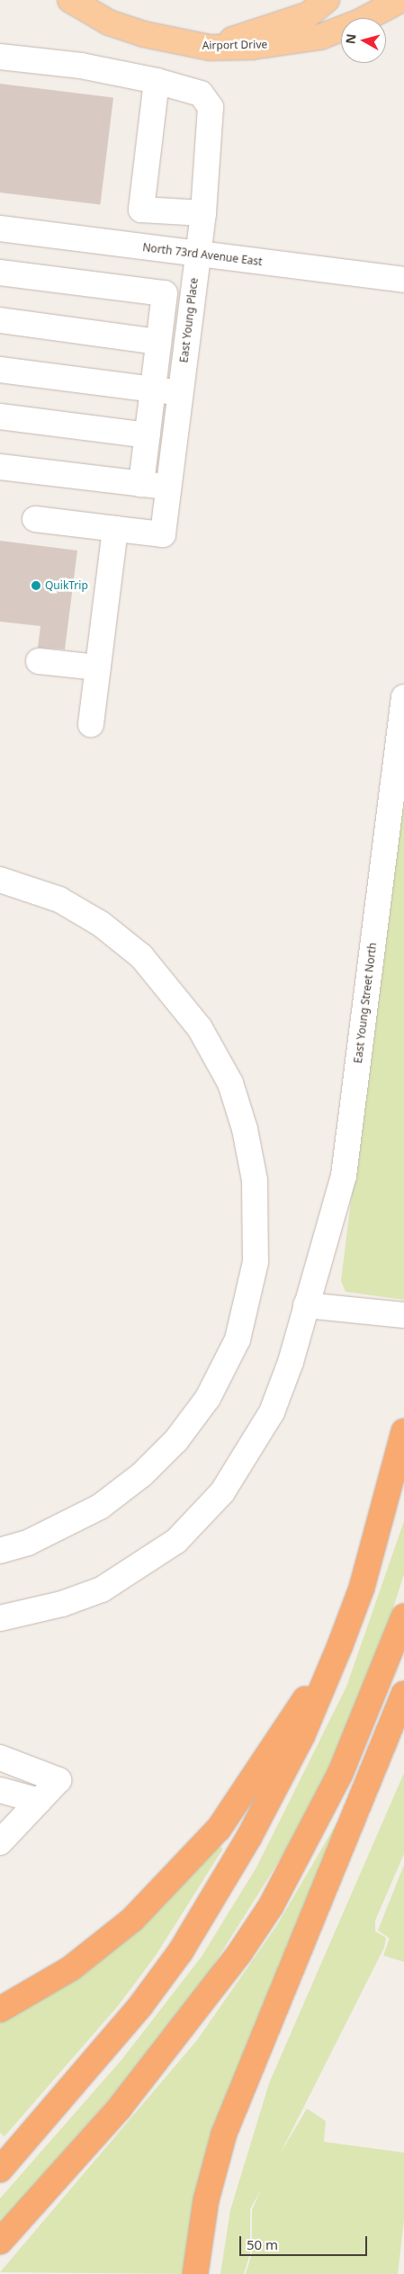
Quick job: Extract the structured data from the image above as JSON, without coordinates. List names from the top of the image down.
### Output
{
  "streets": {
    "main road": ["Airport Drive"],
    "street": ["North 73rd Avenue East", "East Young Place", "East Young Street North"]
  },
  "crossings": [
    ["North 73rd Avenue East", "East Young Place"]
  ],
  "places": ["QuikTrip"],
  "scale_bar": "50 m",
  "north": "left"
}
